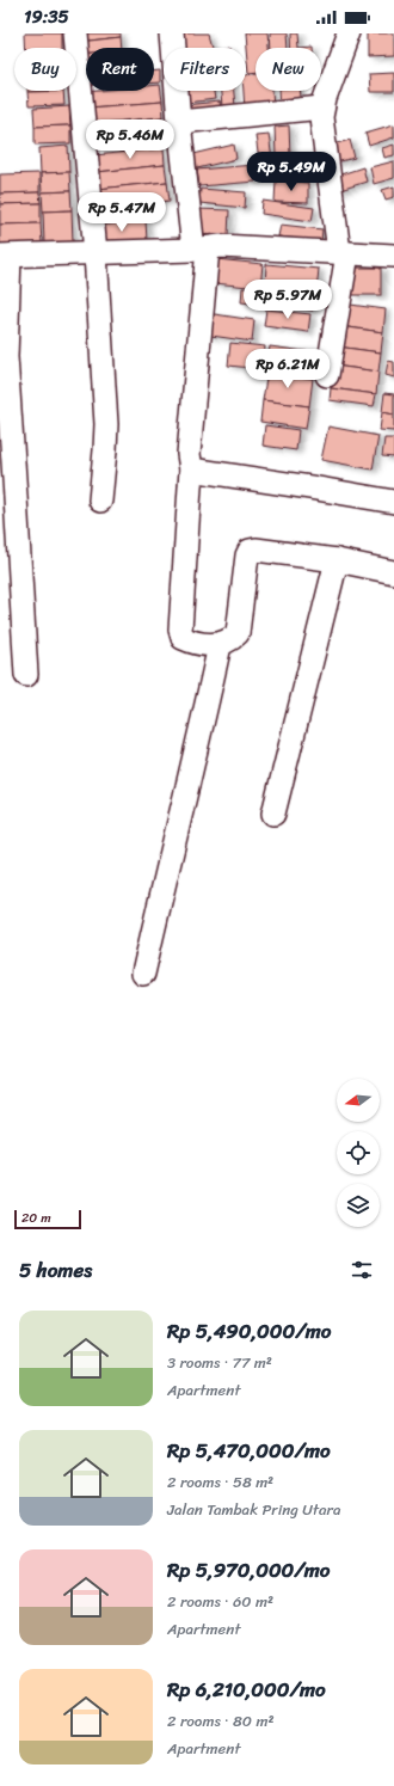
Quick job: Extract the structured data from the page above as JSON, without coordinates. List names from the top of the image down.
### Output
{
  "scale_bar": "20 m",
  "north": "left",
  "page": {
    "status": "19:35",
    "chip": [
      "Buy",
      "Rent",
      "Filters",
      "New"
    ],
    "price": [
      "Rp 5.46M",
      "Rp 5.49M",
      "Rp 5.47M",
      "Rp 5.97M",
      "Rp 6.21M"
    ],
    "scale": "20 m",
    "heading": "5 homes",
    "list": [
      {
        "name": "Rp 5,490,000/mo",
        "note": "3 rooms · 77 m² · Apartment"
      },
      {
        "name": "Rp 5,470,000/mo",
        "note": "2 rooms · 58 m² · Jalan Tambak Pring Utara"
      },
      {
        "name": "Rp 5,970,000/mo",
        "note": "2 rooms · 60 m² · Apartment"
      },
      {
        "name": "Rp 6,210,000/mo",
        "note": "2 rooms · 80 m² · Apartment"
      }
    ]
  }
}
